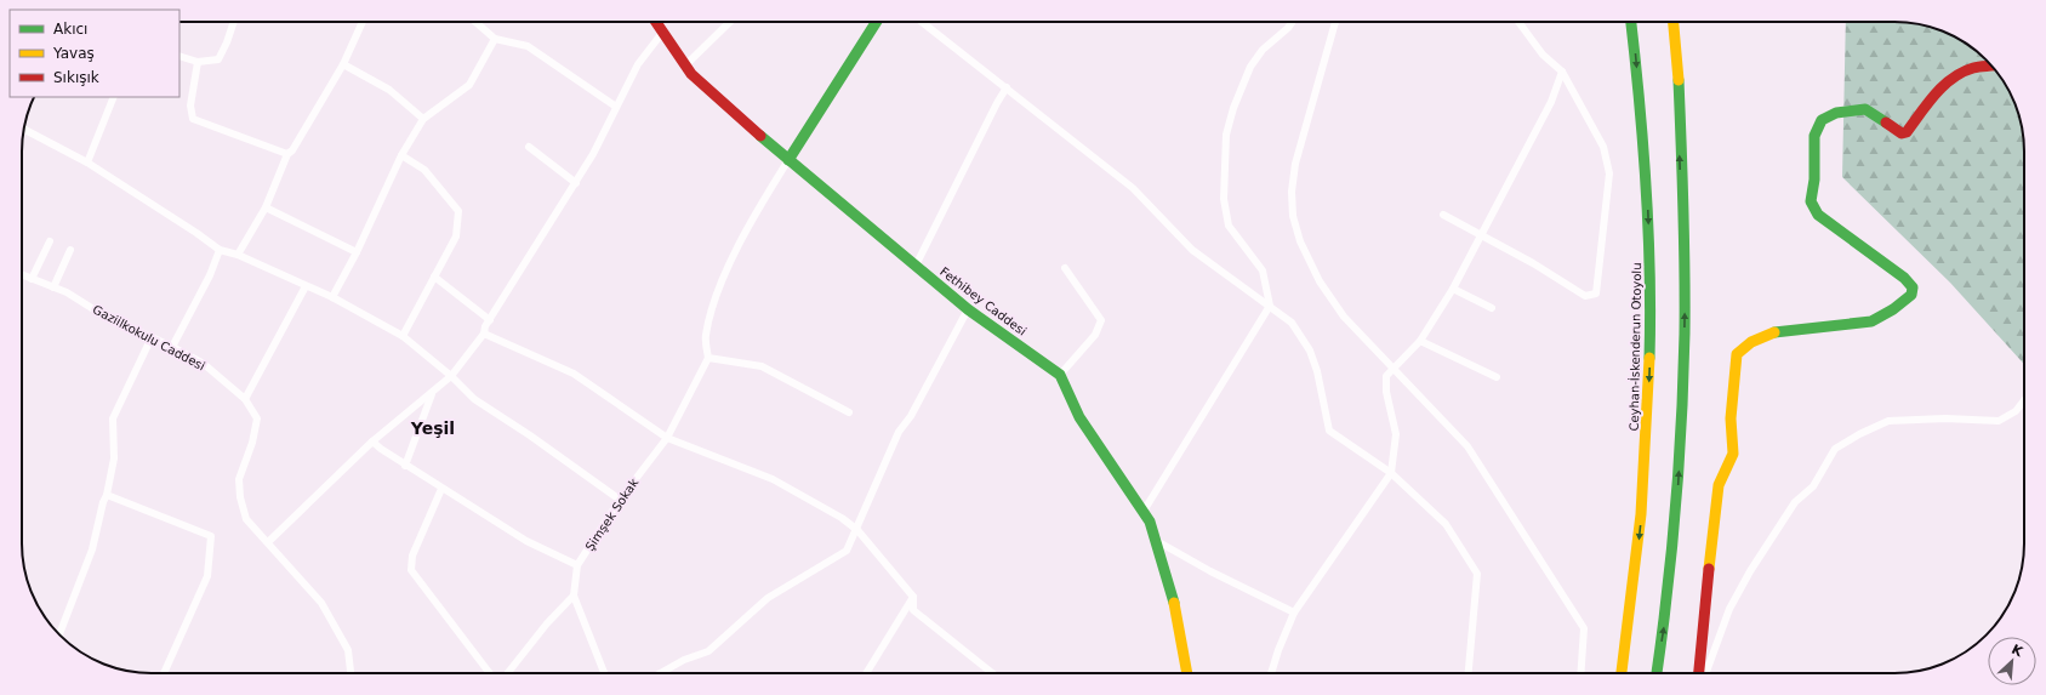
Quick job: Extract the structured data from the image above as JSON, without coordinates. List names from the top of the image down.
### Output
{
  "streets": {
    "main road": ["Fethibey Caddesi", "Ceyhan-İskenderun Otoyolu"],
    "street": ["Gaziilkokulu Caddesi", "Şimşek Sokak"]
  },
  "districts": ["Yeşil"],
  "legend": ["Akıcı", "Yavaş", "Sıkışık"],
  "north": "top right"
}
